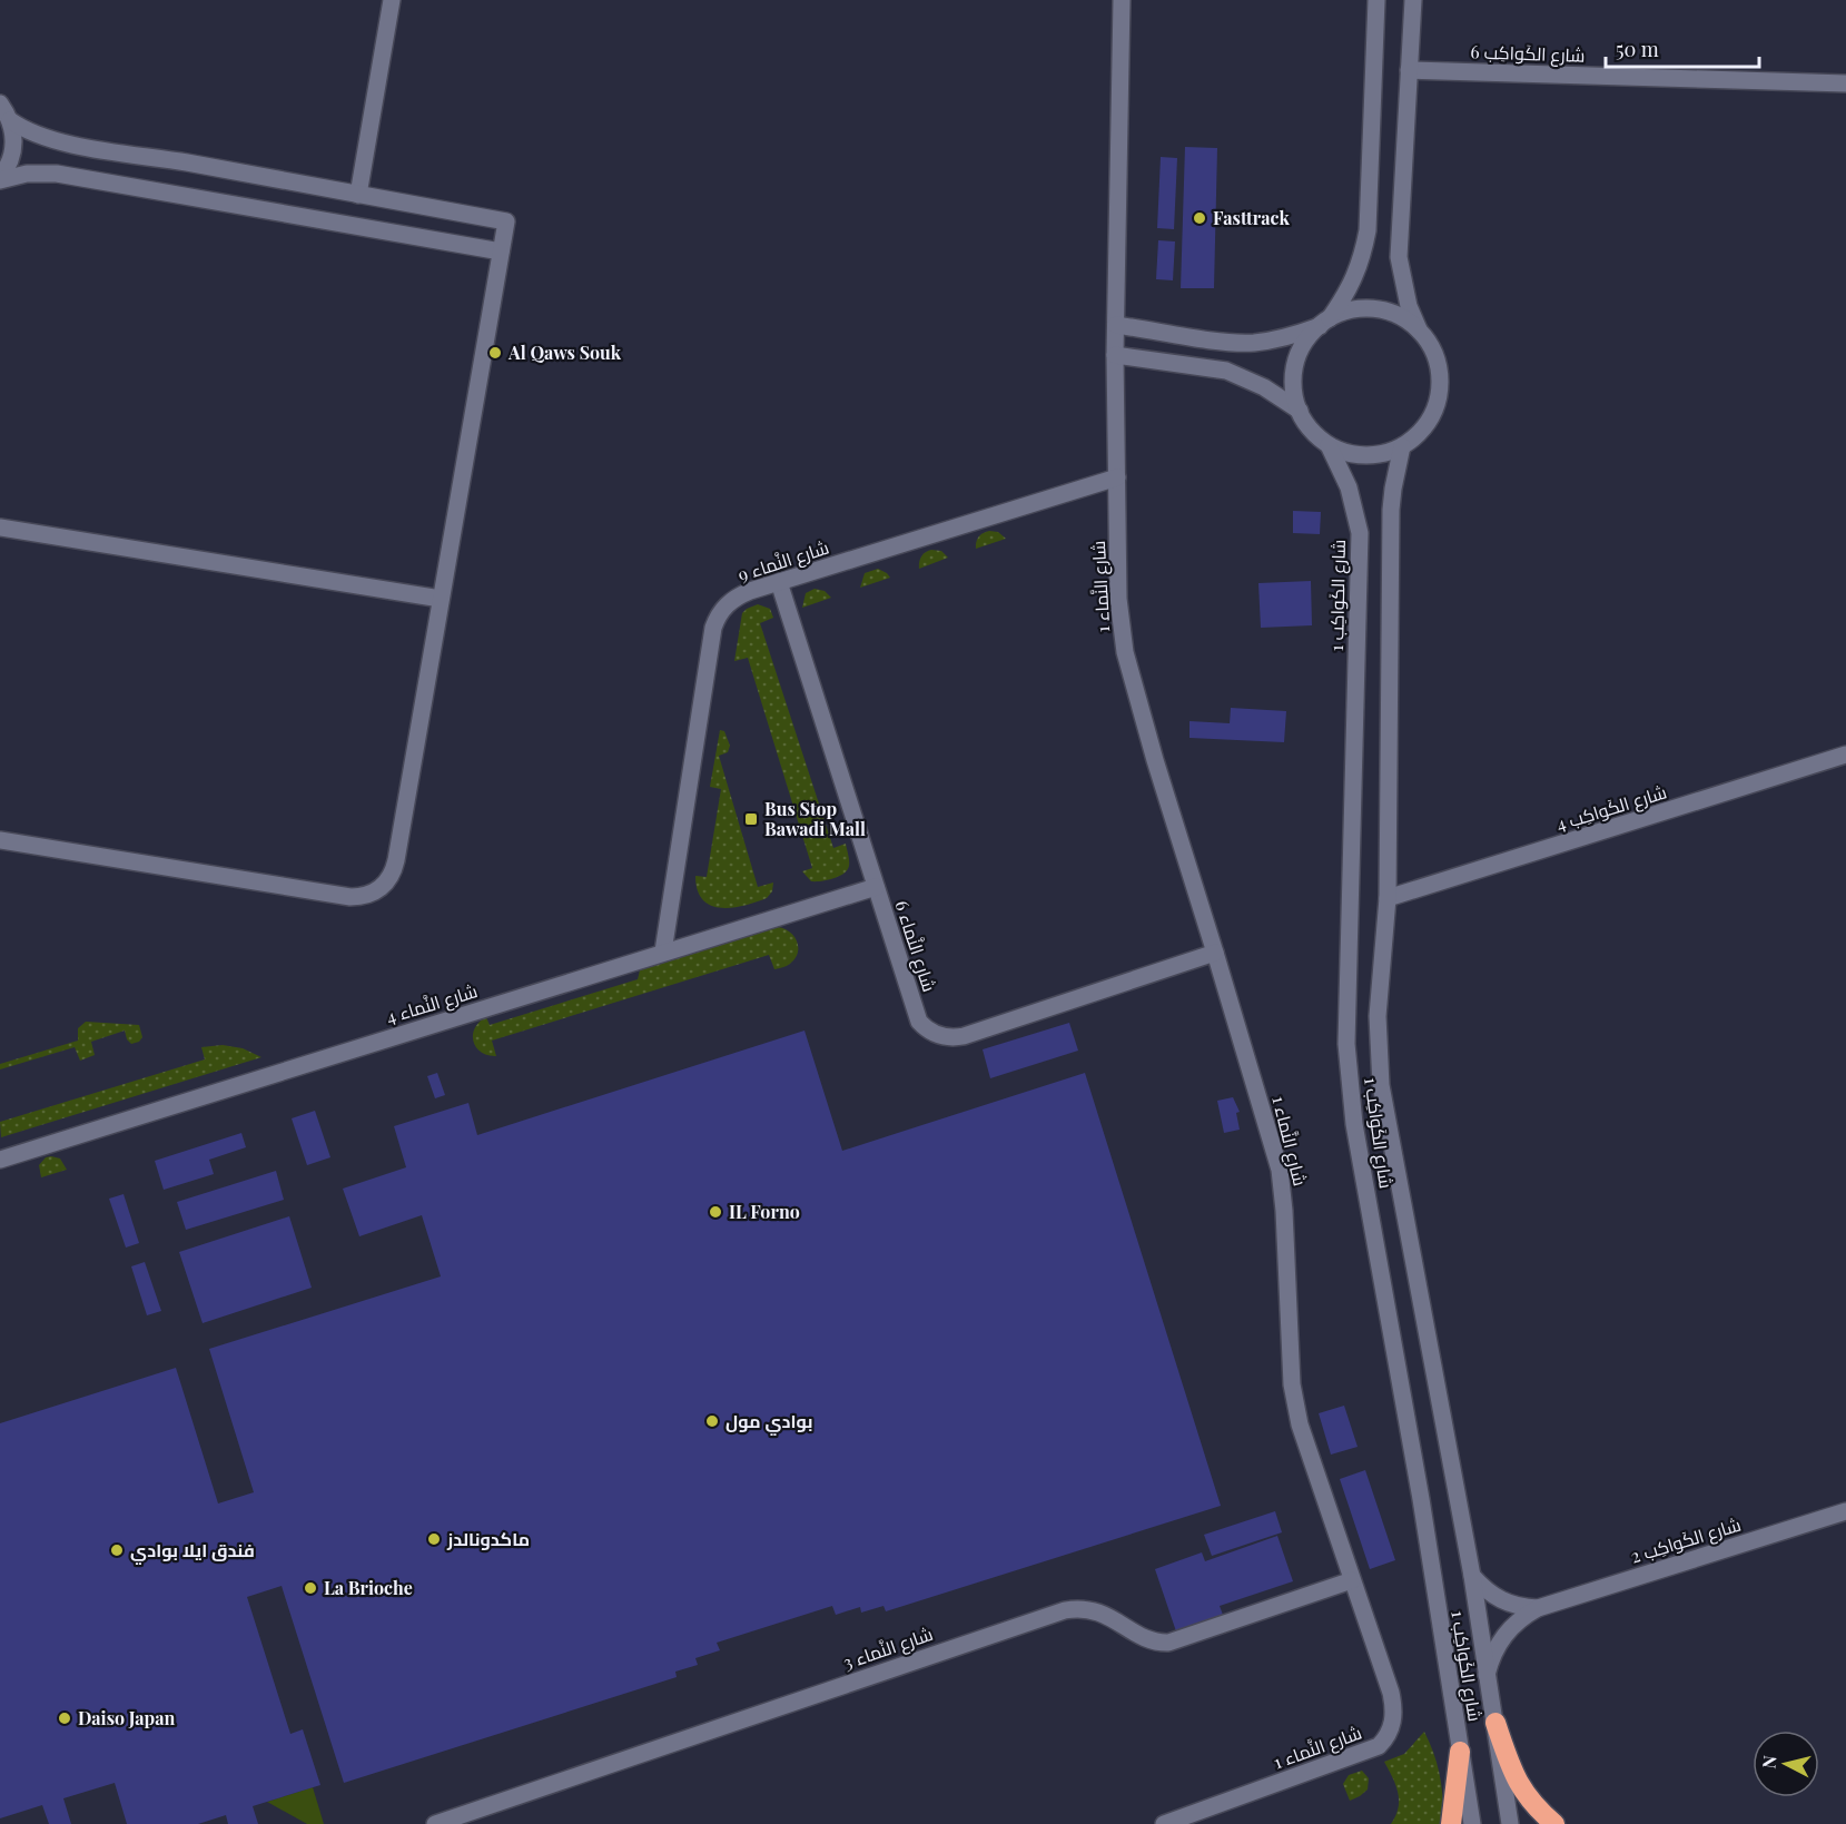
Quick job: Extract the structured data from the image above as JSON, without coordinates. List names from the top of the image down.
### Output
{
  "streets": {
    "street": [
      "شارع الكَواكِب 6",
      "شارع النَّماء 9",
      "شارع النَّماء 1",
      "شارع الكَواكِب 1",
      "شارع الكَواكِب 4",
      "شارع النَّماء 6",
      "شارع النَّماء 4",
      "شارع الكَواكِب 2",
      "شارع النَّماء 3"
    ]
  },
  "crossings": [
    ["شارع النَّماء 9", "شارع النَّماء 1"],
    ["شارع النَّماء 9", "شارع النَّماء 6"],
    ["شارع النَّماء 9", "شارع النَّماء 4"],
    ["شارع النَّماء 1", "شارع النَّماء 6"],
    ["شارع النَّماء 1", "شارع النَّماء 3"],
    ["شارع الكَواكِب 1", "شارع الكَواكِب 4"],
    ["شارع الكَواكِب 1", "شارع الكَواكِب 2"],
    ["شارع النَّماء 6", "شارع النَّماء 4"]
  ],
  "places": {
    "other": [
      "Fasttrack",
      "Al Qaws Souk",
      "IL Forno",
      "بوادي مول",
      "ماكدونالدز",
      "فندق ايلا بوادي",
      "La Brioche",
      "Daiso Japan"
    ],
    "transit": ["Bus Stop Bawadi Mall"]
  },
  "scale_bar": "50 m",
  "north": "left"
}
